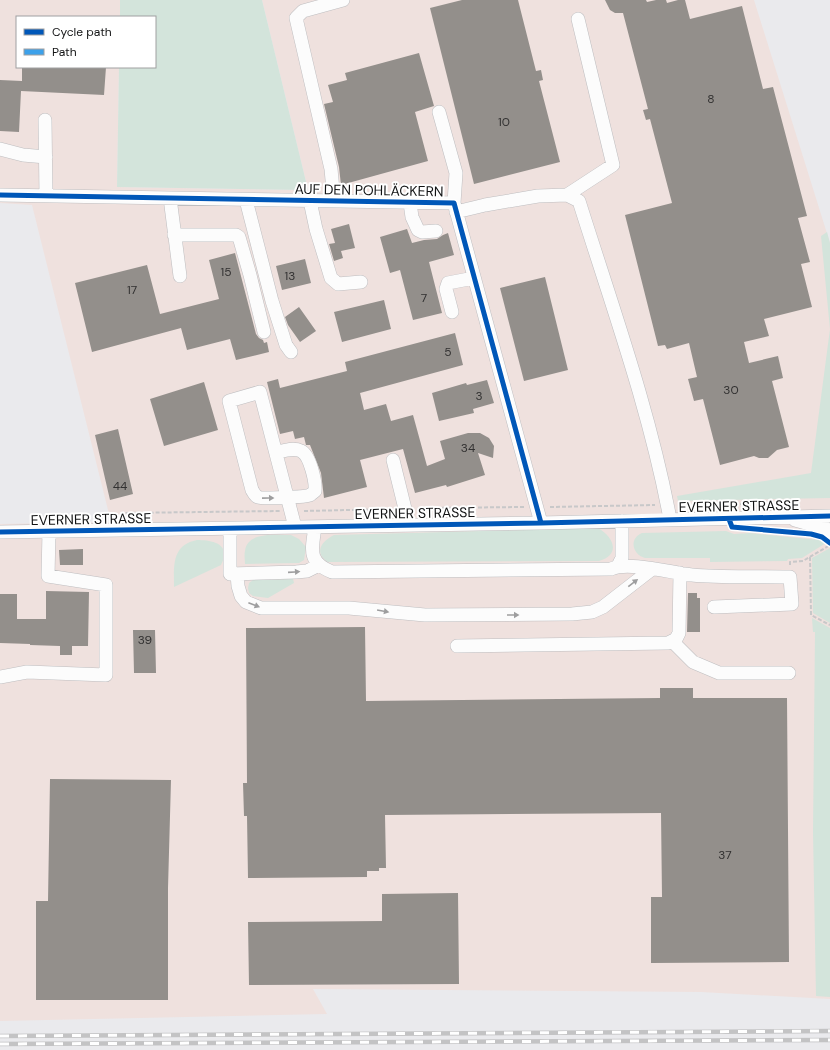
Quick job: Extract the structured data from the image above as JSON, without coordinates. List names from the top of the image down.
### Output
{
  "streets": {
    "street": ["AUF DEN POHLÄCKERN", "EVERNER STRASSE"]
  },
  "crossings": [
    ["AUF DEN POHLÄCKERN", "EVERNER STRASSE"]
  ],
  "house_numbers": [
    "8",
    "10",
    "15",
    "13",
    "17",
    "7",
    "5",
    "30",
    "3",
    "34",
    "44",
    "39",
    "37"
  ],
  "legend": ["Cycle path", "Path"]
}
